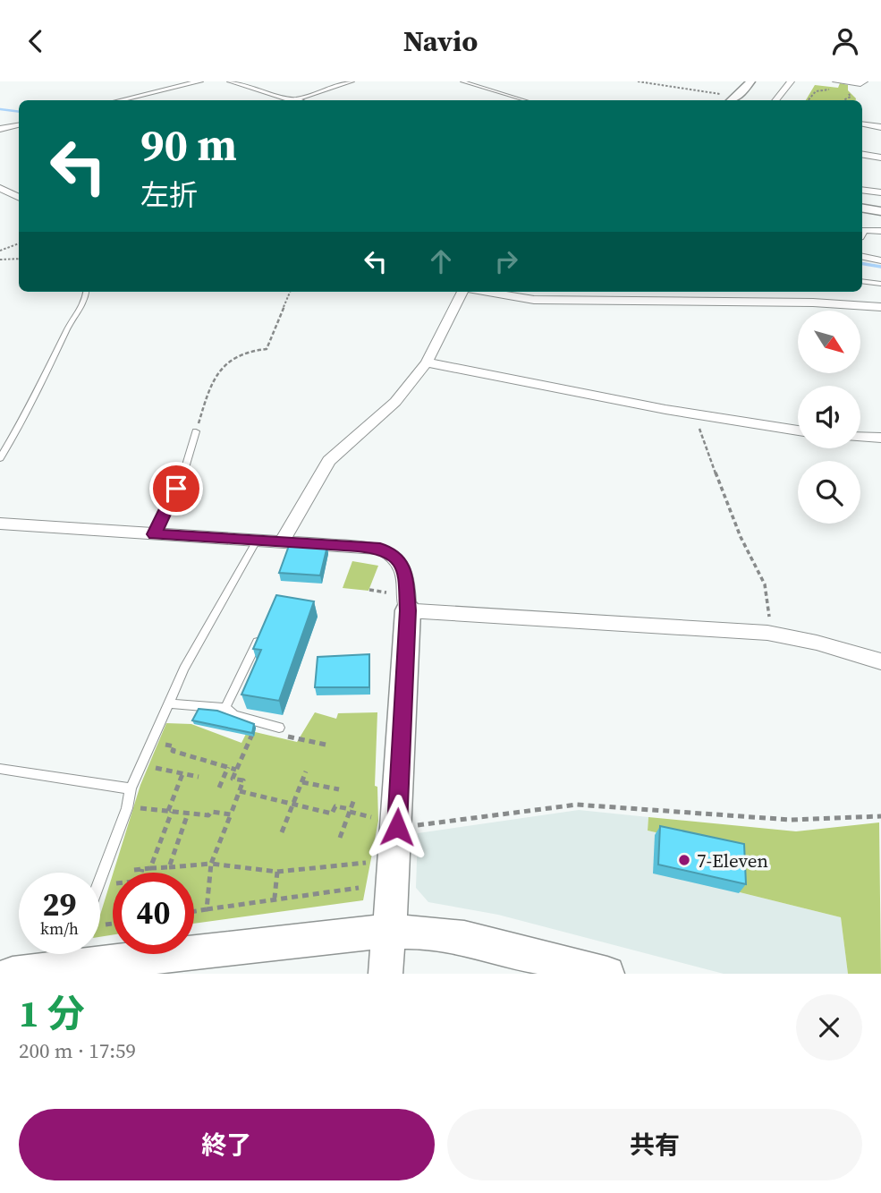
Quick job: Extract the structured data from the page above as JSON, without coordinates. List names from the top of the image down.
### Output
{
  "places": ["7-Eleven"],
  "north": "bottom right",
  "page": {
    "header": "Navio",
    "turn": ["90 m", "左折"],
    "speed": "29 km/h",
    "limit": "40",
    "heading": ["1 分", "200 m · 17:59"],
    "buttons": ["終了", "共有"]
  }
}
